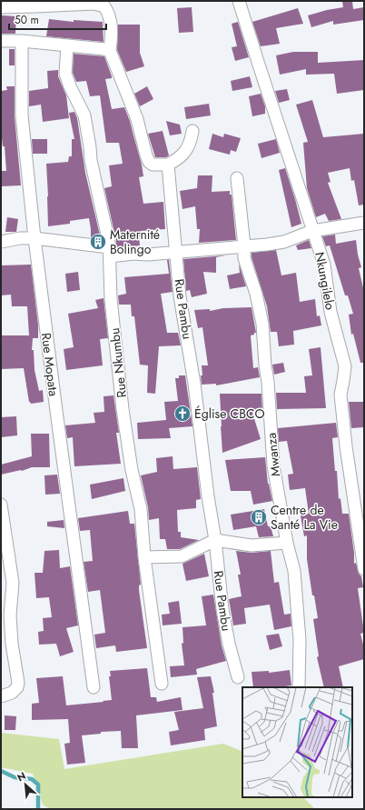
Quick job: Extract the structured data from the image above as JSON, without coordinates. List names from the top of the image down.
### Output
{
  "streets": {
    "street": [
      "Nkungilelo",
      "Rue Pambu",
      "Rue Nkumbu",
      "Rue Mopata",
      "Mwanza"
    ]
  },
  "places": {
    "building": ["Maternité Bolingo", "Centre de Santé La Vie"],
    "church": ["Église CBCO"]
  },
  "scale_bar": "50 m",
  "north": "top left"
}
